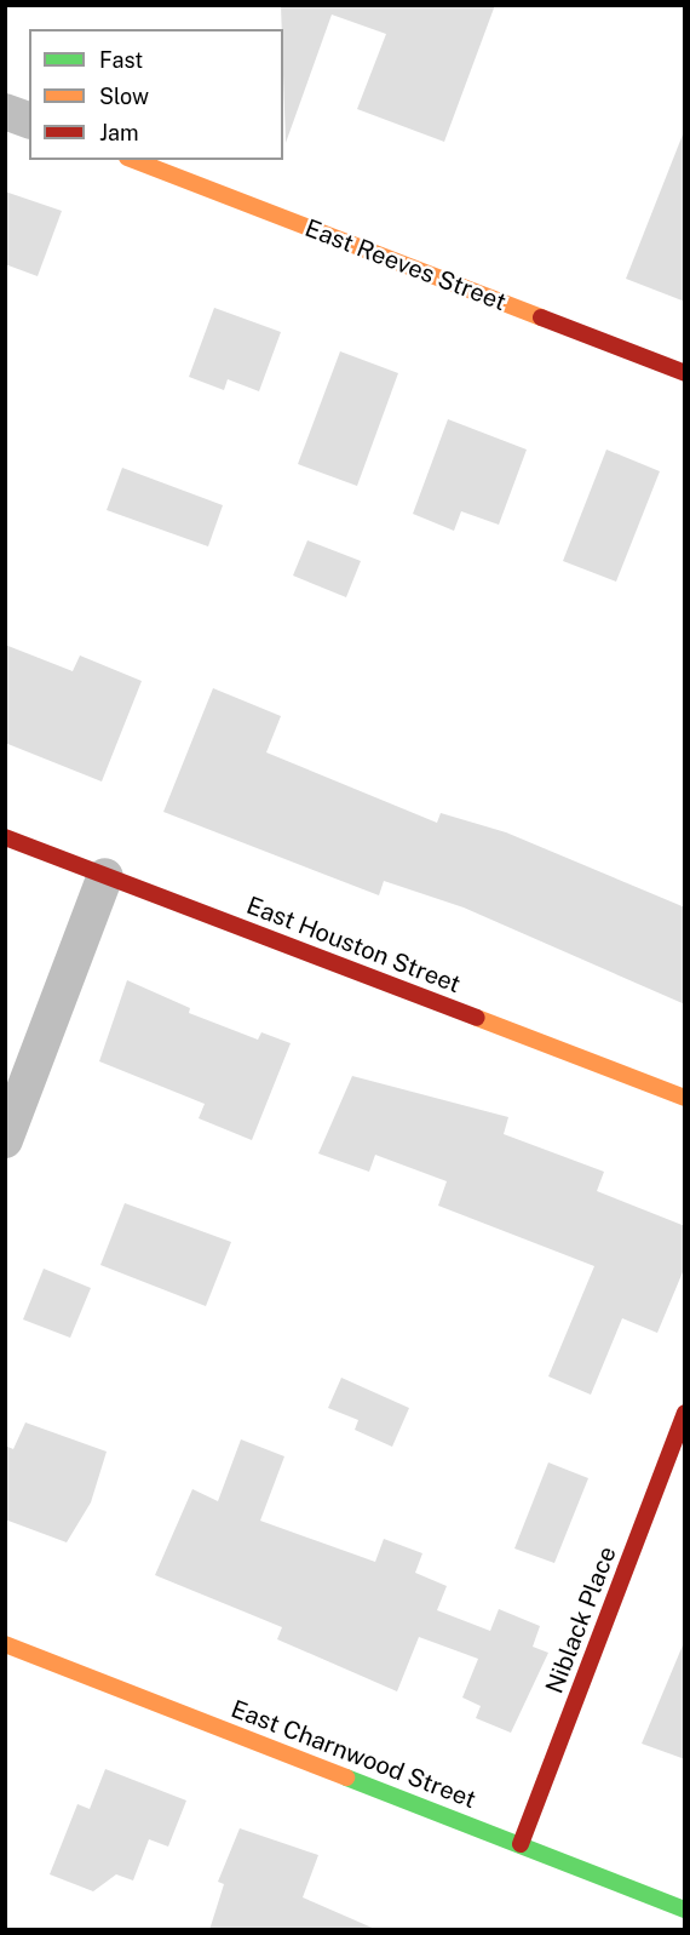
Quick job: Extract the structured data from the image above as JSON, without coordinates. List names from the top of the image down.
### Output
{
  "streets": {
    "street": [
      "East Reeves Street",
      "East Houston Street",
      "Niblack Place",
      "East Charnwood Street"
    ]
  },
  "crossings": [
    ["Niblack Place", "East Charnwood Street"]
  ],
  "legend": ["Fast", "Slow", "Jam"]
}
